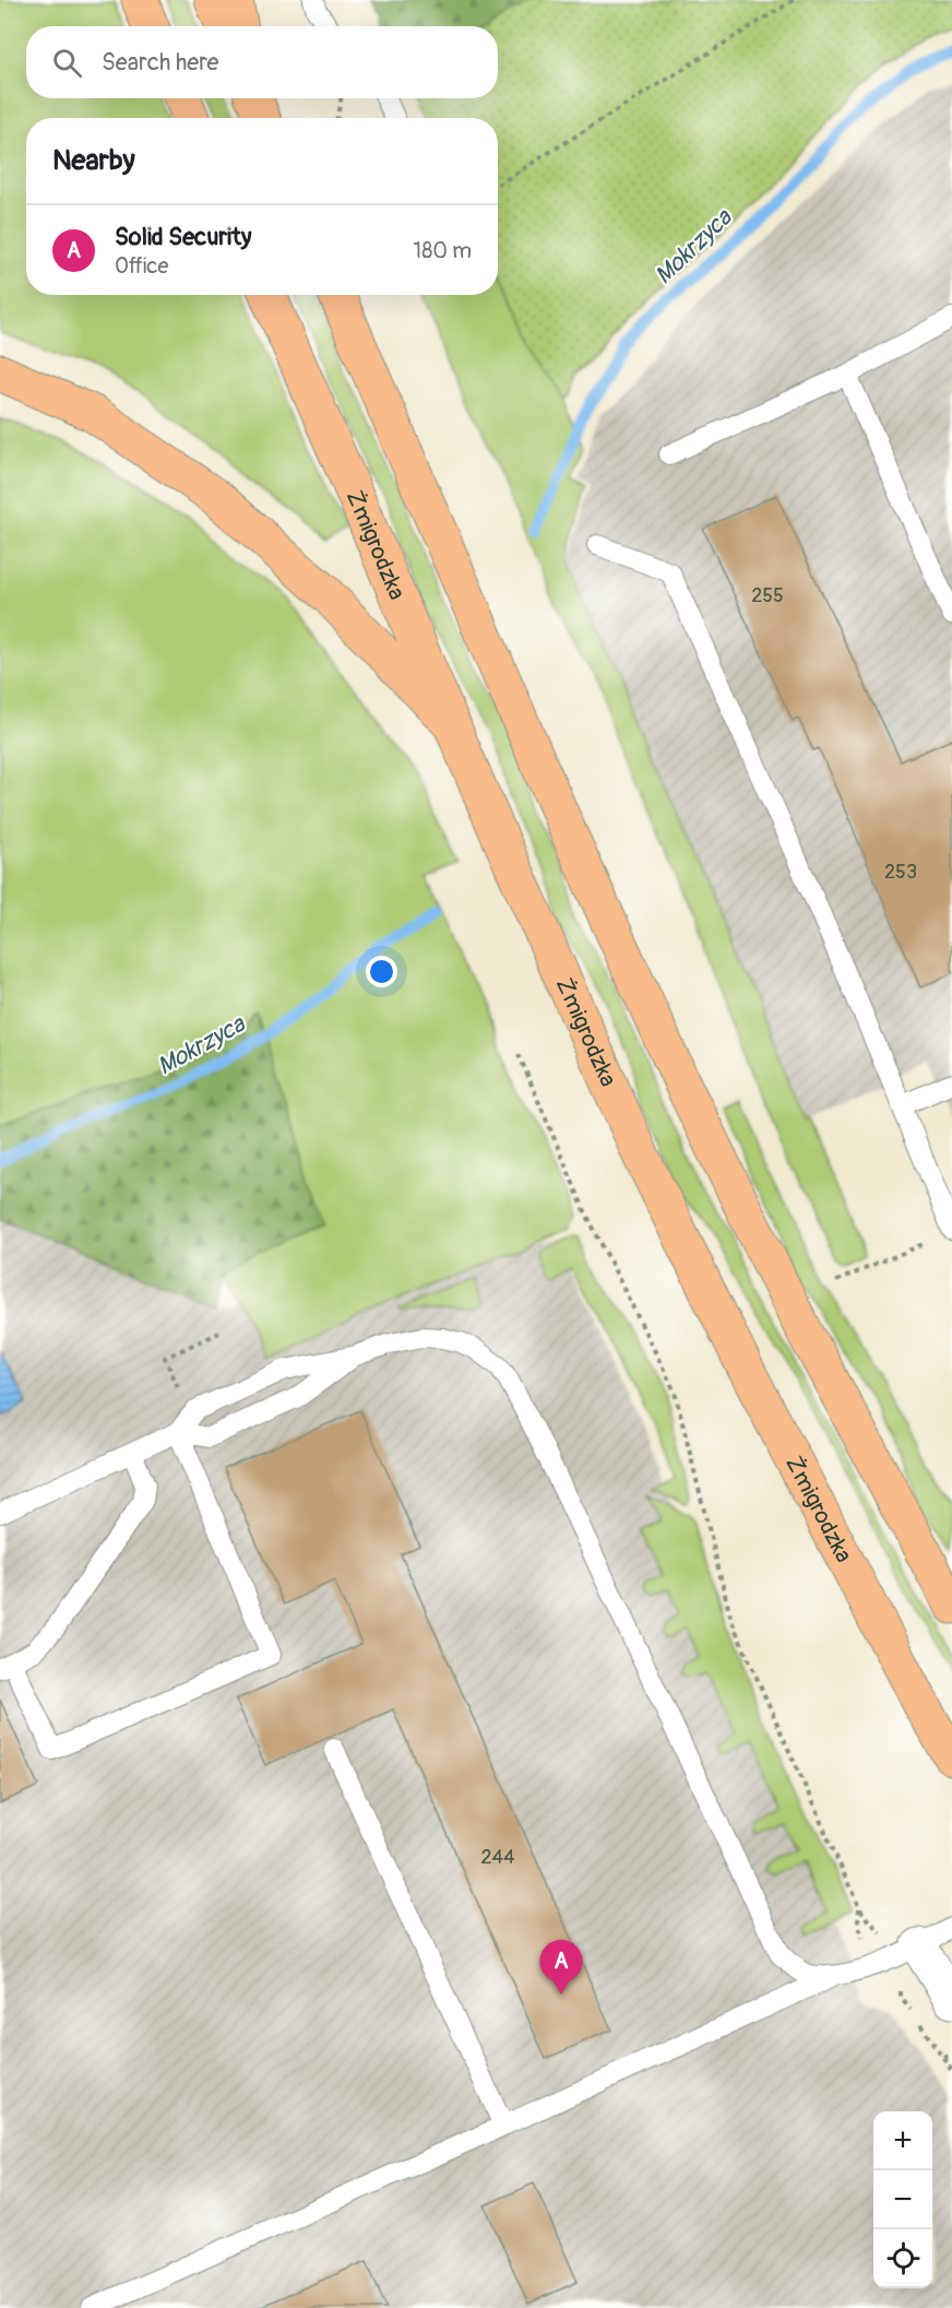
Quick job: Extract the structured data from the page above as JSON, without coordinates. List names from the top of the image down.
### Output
{
  "streets": {
    "main road": ["Żmigrodzka"]
  },
  "water": ["Mokrzyca"],
  "house_numbers": ["255", "253", "244"],
  "page": {
    "search": "Search here",
    "heading": "Nearby",
    "list": [
      {
        "mark": "A",
        "name": "Solid Security",
        "note": "Office",
        "value": "180 m"
      }
    ],
    "pins": "A",
    "map_buttons": ["+", "−"]
  }
}
